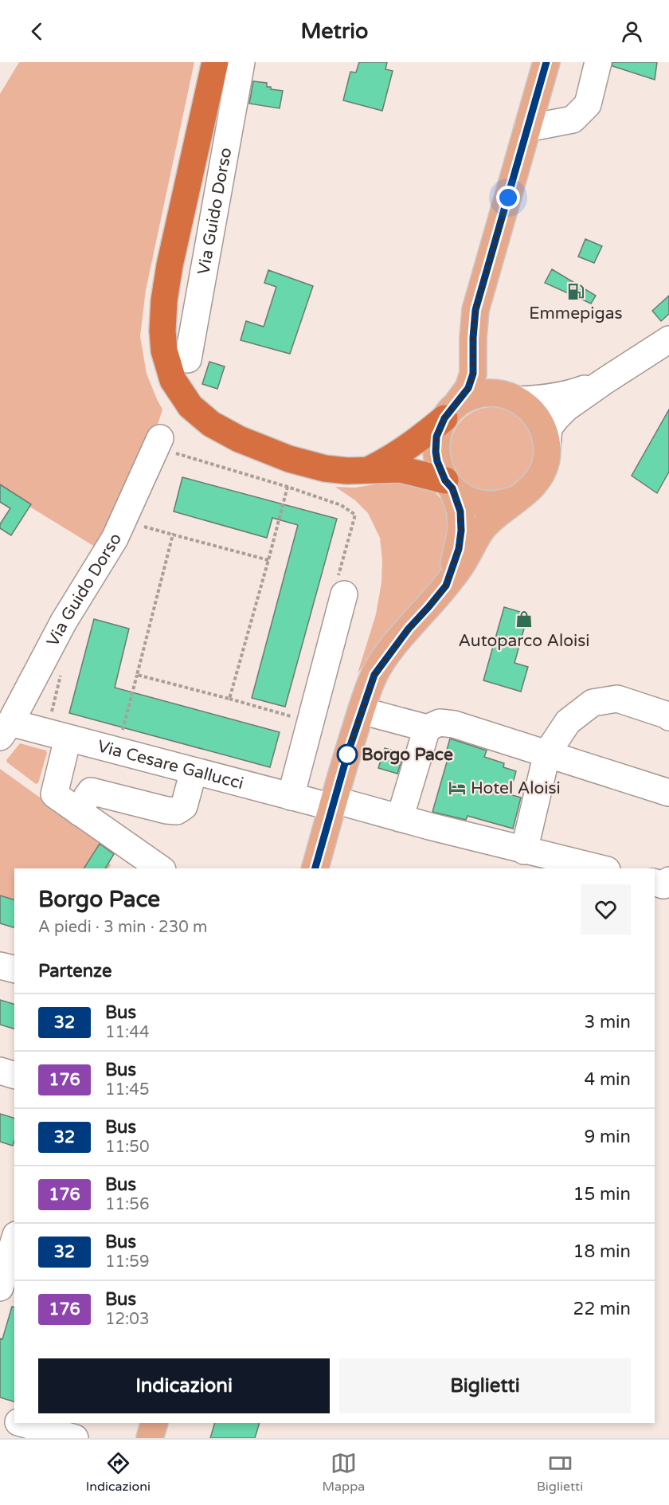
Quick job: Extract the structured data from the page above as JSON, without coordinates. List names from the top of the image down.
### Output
{
  "streets": {
    "street": ["Via Guido Dorso", "Via Cesare Gallucci"]
  },
  "crossings": [
    ["Via Guido Dorso", "Via Cesare Gallucci"]
  ],
  "places": {
    "fuel station": ["Emmepigas"],
    "shop": ["Autoparco Aloisi"],
    "other": ["Borgo Pace"],
    "hotel": ["Hotel Aloisi"]
  },
  "lines": ["bus line 32"],
  "page": {
    "header": "Metrio",
    "heading": [
      ["Borgo Pace", "A piedi · 3 min · 230 m"],
      "Partenze"
    ],
    "list": [
      {
        "mark": "32",
        "name": "Bus",
        "note": "11:44",
        "value": "3 min"
      },
      {
        "mark": "176",
        "name": "Bus",
        "note": "11:45",
        "value": "4 min"
      },
      {
        "mark": "32",
        "name": "Bus",
        "note": "11:50",
        "value": "9 min"
      },
      {
        "mark": "176",
        "name": "Bus",
        "note": "11:56",
        "value": "15 min"
      },
      {
        "mark": "32",
        "name": "Bus",
        "note": "11:59",
        "value": "18 min"
      },
      {
        "mark": "176",
        "name": "Bus",
        "note": "12:03",
        "value": "22 min"
      }
    ],
    "buttons": ["Indicazioni", "Biglietti"],
    "tabs": ["Indicazioni", "Mappa", "Biglietti"]
  }
}
